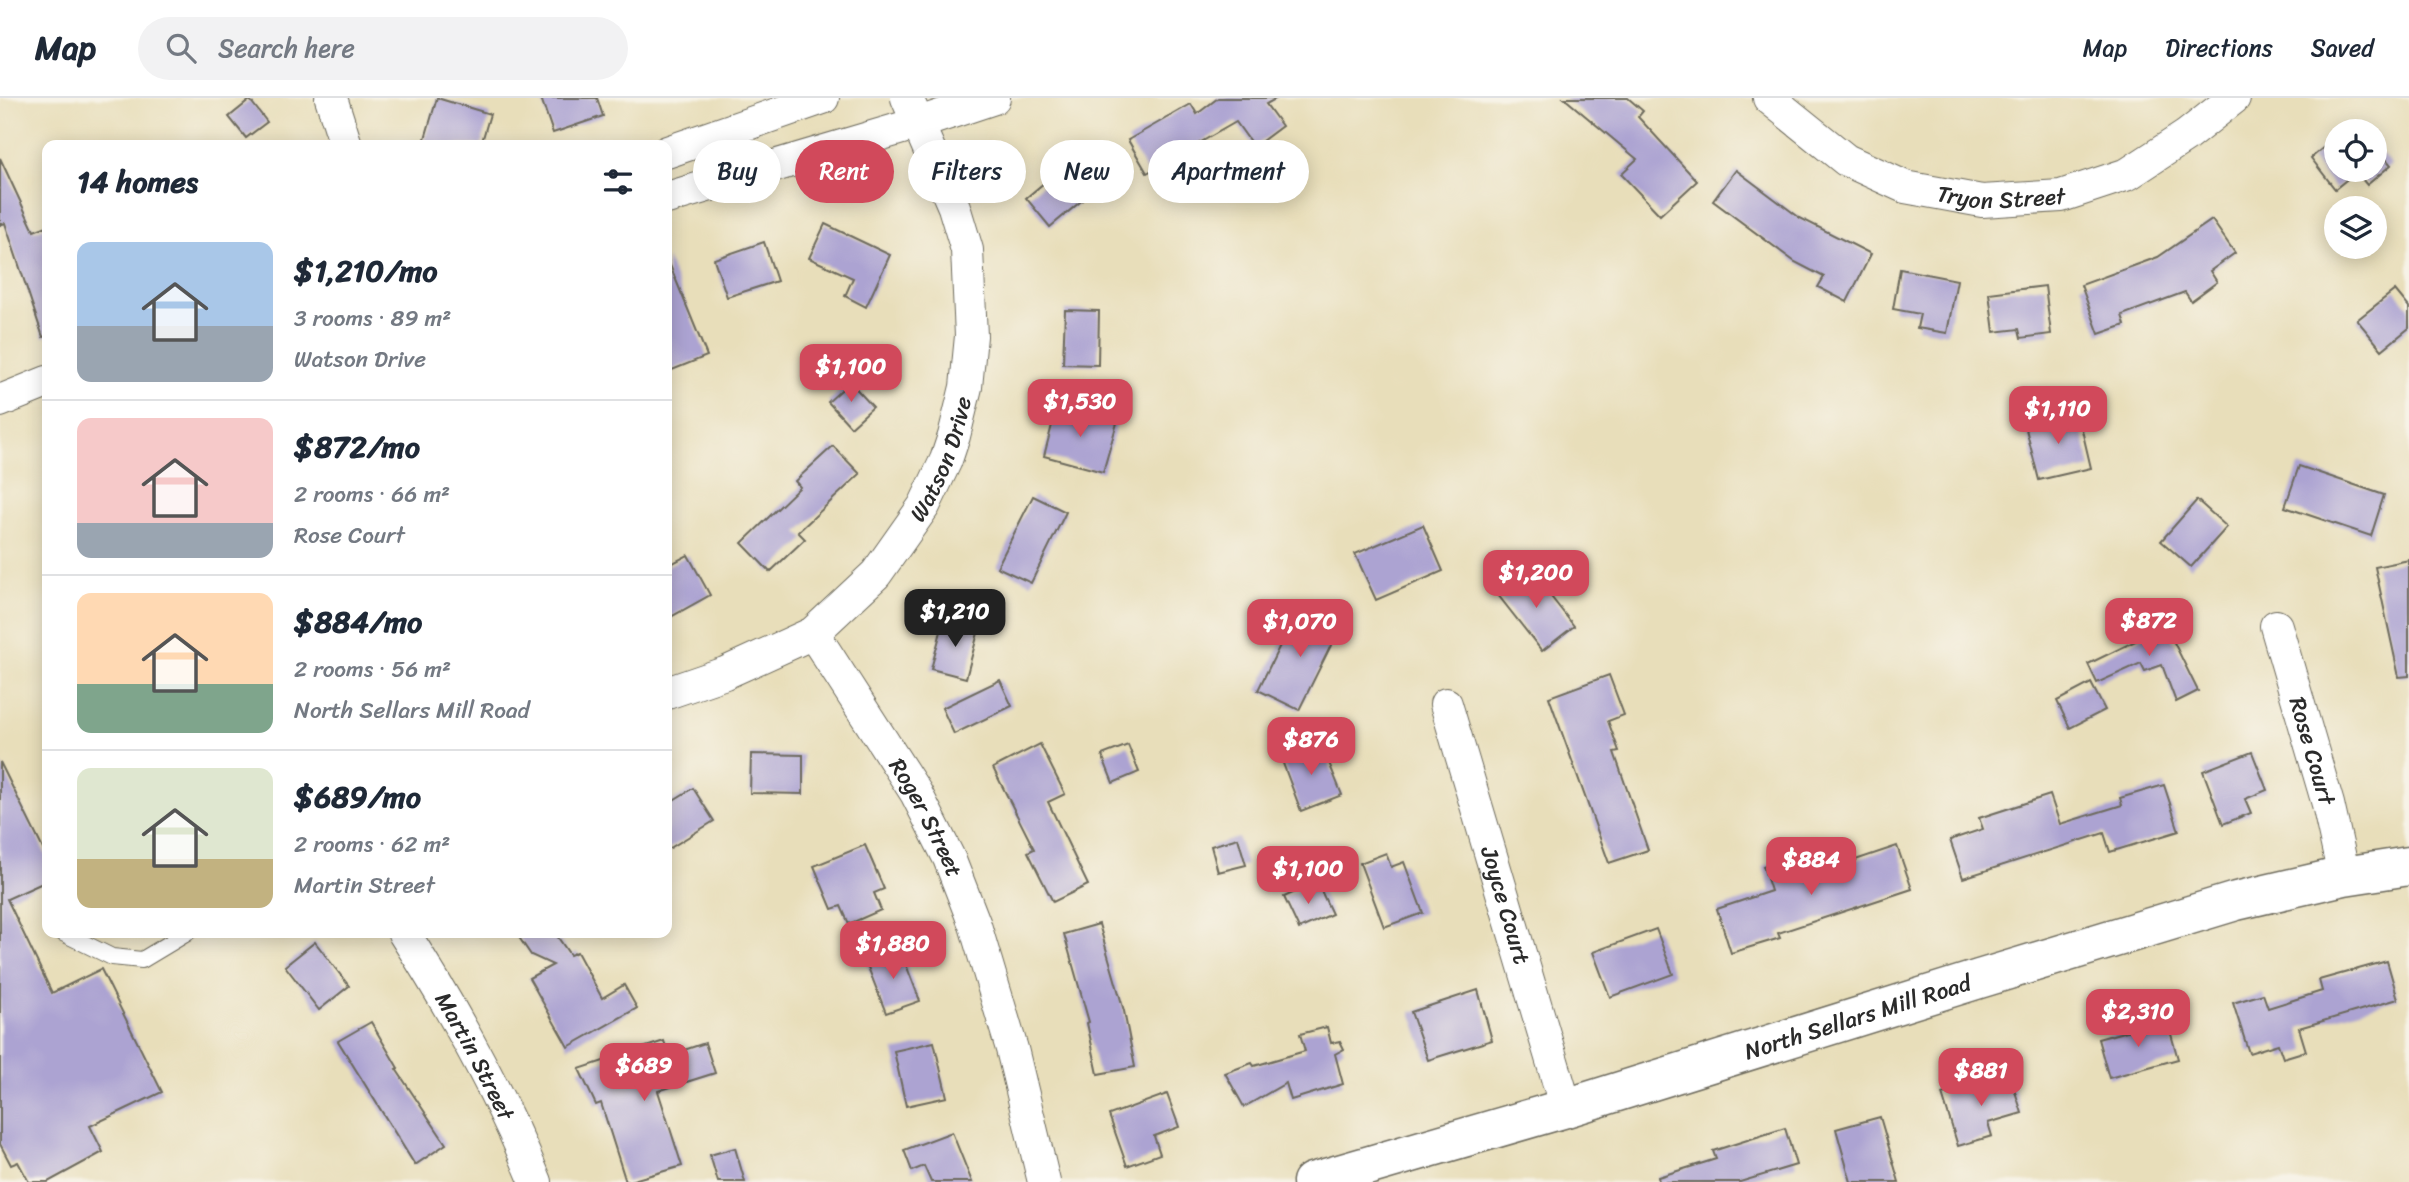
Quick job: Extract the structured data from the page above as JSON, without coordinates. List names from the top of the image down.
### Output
{
  "streets": {
    "street": [
      "Tryon Street",
      "Watson Drive",
      "Rose Court",
      "Roger Street",
      "Joyce Court",
      "North Sellars Mill Road",
      "Martin Street"
    ]
  },
  "crossings": [
    ["Watson Drive", "Roger Street"],
    ["Rose Court", "North Sellars Mill Road"],
    ["Joyce Court", "North Sellars Mill Road"]
  ],
  "page": {
    "header": "Map",
    "search": "Search here",
    "nav": ["Map", "Directions", "Saved"],
    "chip": [
      "Buy",
      "Rent",
      "Filters",
      "New",
      "Apartment"
    ],
    "heading": "14 homes",
    "list": [
      {
        "name": "$1,210/mo",
        "note": "3 rooms · 89 m² · Watson Drive"
      },
      {
        "name": "$872/mo",
        "note": "2 rooms · 66 m² · Rose Court"
      },
      {
        "name": "$884/mo",
        "note": "2 rooms · 56 m² · North Sellars Mill Road"
      },
      {
        "name": "$689/mo",
        "note": "2 rooms · 62 m² · Martin Street"
      }
    ],
    "price": [
      "$1,100",
      "$1,530",
      "$1,110",
      "$1,200",
      "$1,210",
      "$872",
      "$1,070",
      "$876",
      "$884",
      "$1,100",
      "$1,880",
      "$2,310",
      "$689",
      "$881"
    ]
  }
}
